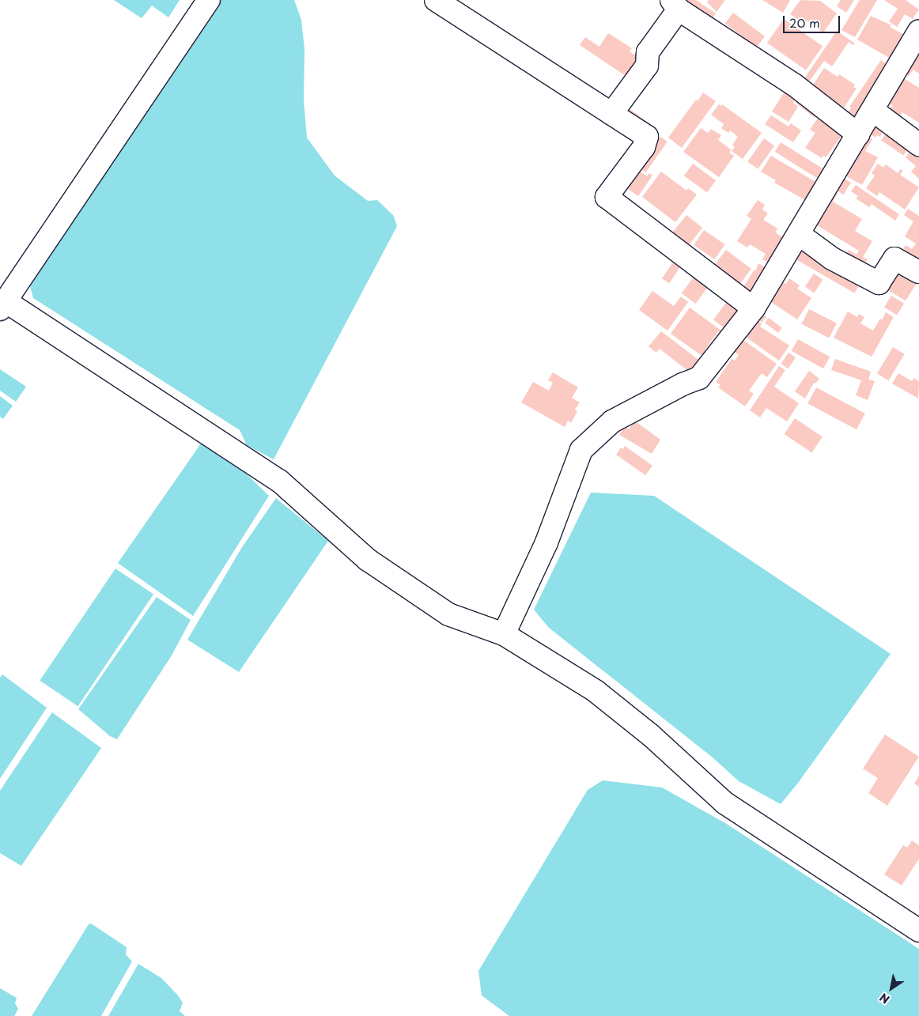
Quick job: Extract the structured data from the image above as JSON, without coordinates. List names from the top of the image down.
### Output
{
  "scale_bar": "20 m",
  "north": "bottom left"
}
